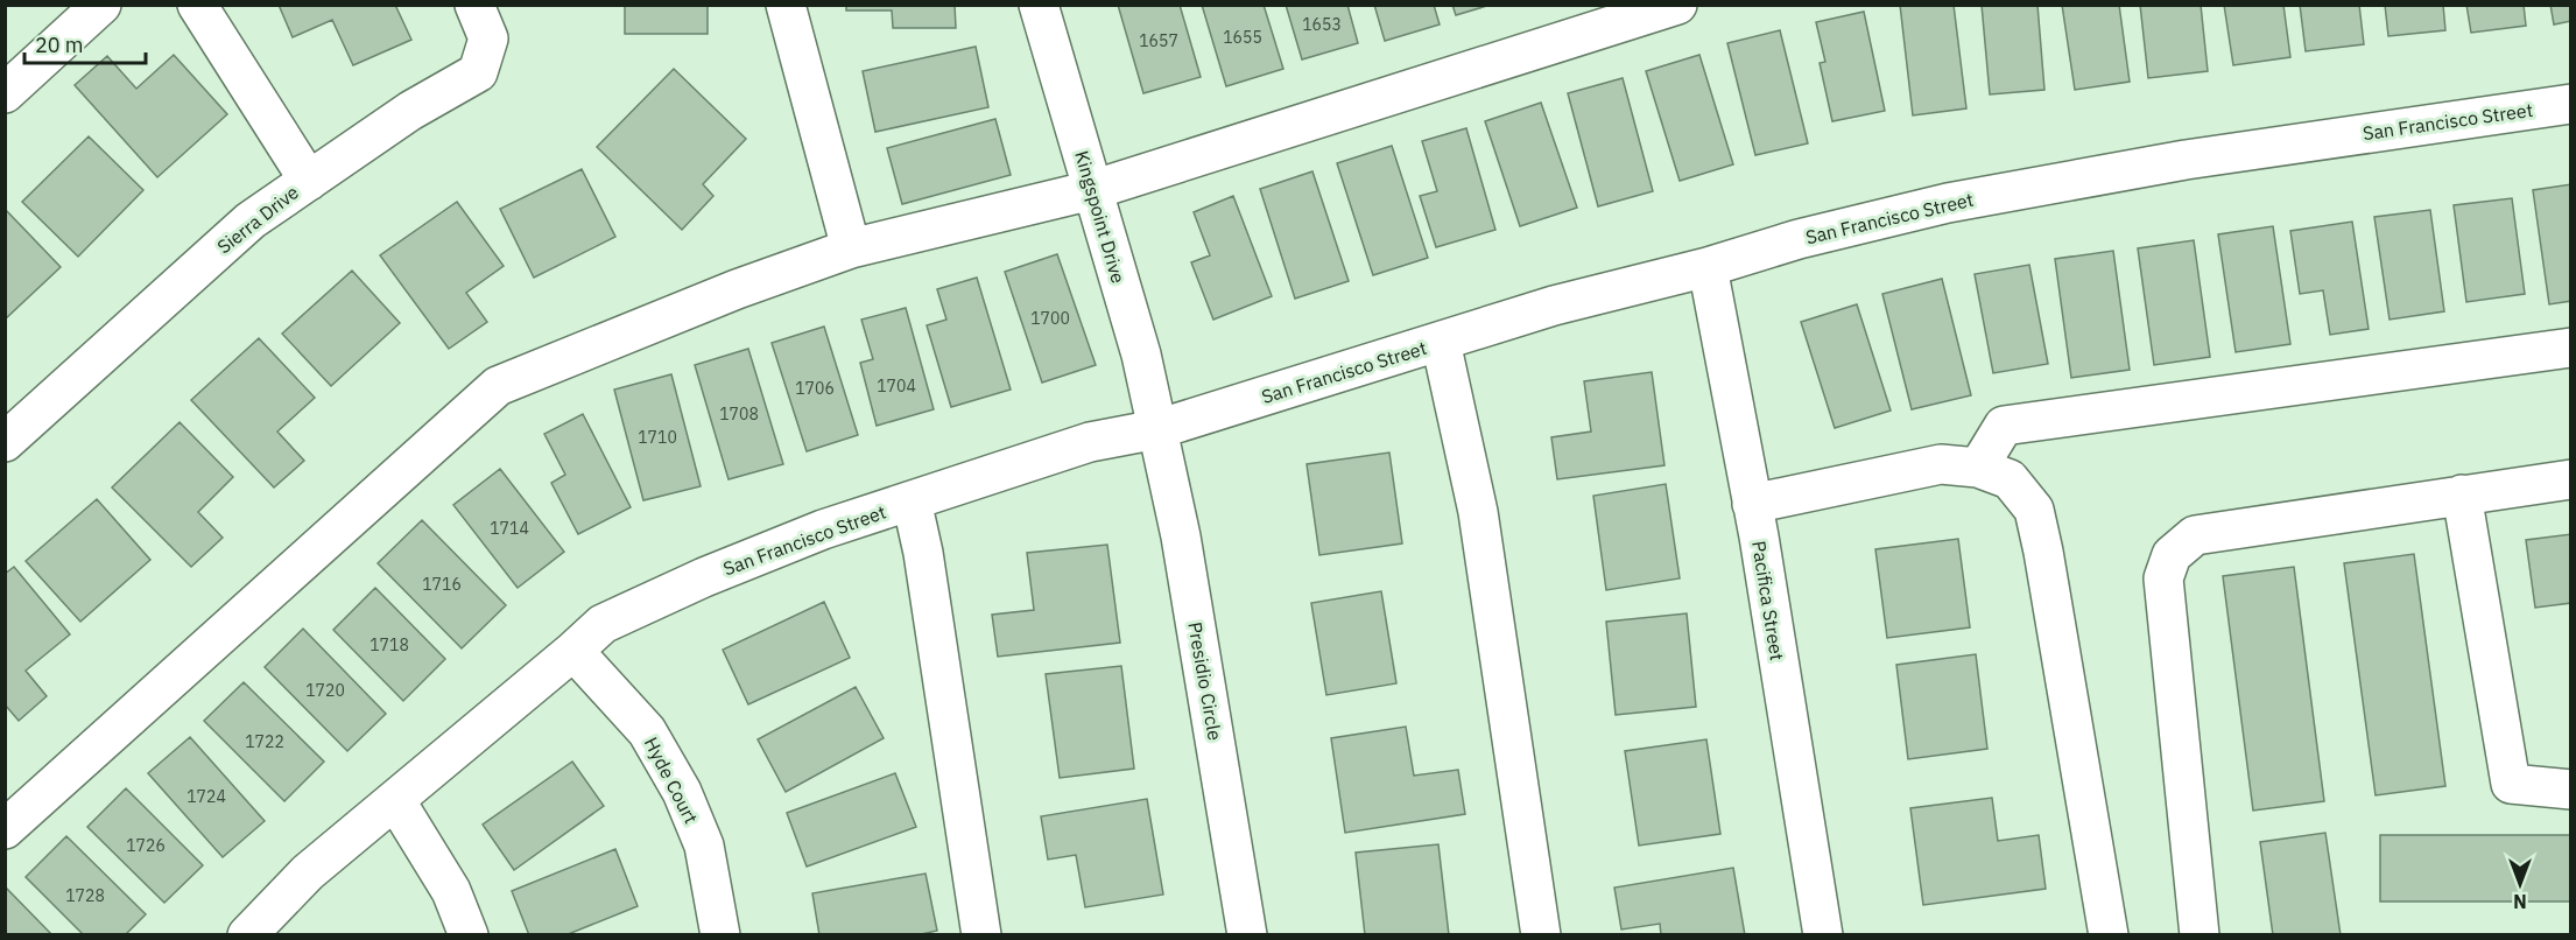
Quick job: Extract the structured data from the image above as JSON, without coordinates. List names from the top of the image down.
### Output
{
  "streets": {
    "street": [
      "San Francisco Street",
      "Kingspoint Drive",
      "Sierra Drive",
      "Pacifica Street",
      "Presidio Circle",
      "Hyde Court"
    ]
  },
  "crossings": [
    ["San Francisco Street", "Kingspoint Drive"],
    ["San Francisco Street", "Pacifica Street"],
    ["San Francisco Street", "Presidio Circle"],
    ["San Francisco Street", "Hyde Court"],
    ["Kingspoint Drive", "Presidio Circle"]
  ],
  "house_numbers": [
    "1653",
    "1655",
    "1657",
    "1700",
    "1704",
    "1706",
    "1708",
    "1710",
    "1714",
    "1716",
    "1718",
    "1720",
    "1722",
    "1724",
    "1726",
    "1728"
  ],
  "scale_bar": "20 m",
  "north": "bottom"
}
